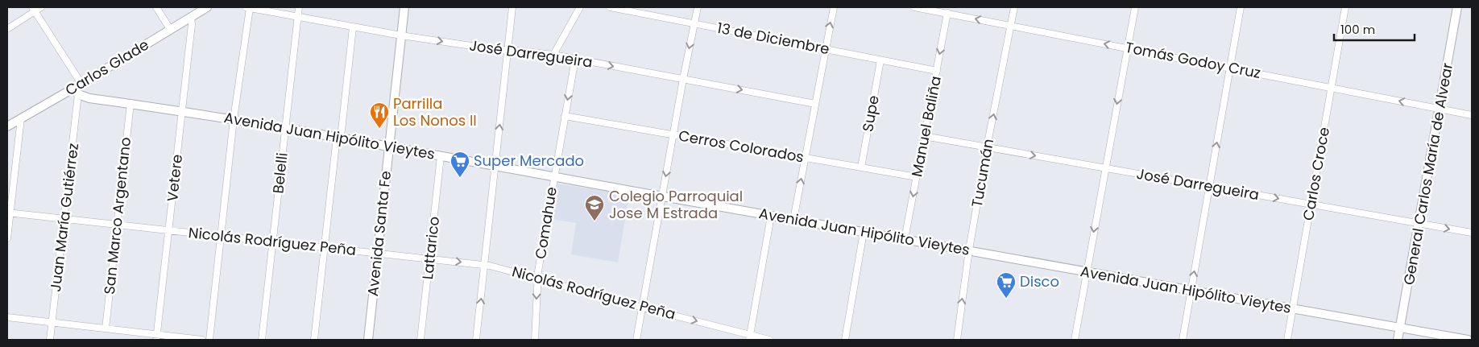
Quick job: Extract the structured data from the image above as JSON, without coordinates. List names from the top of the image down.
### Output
{
  "streets": {
    "street": [
      "13 de Diciembre",
      "José Darregueira",
      "Tomás Godoy Cruz",
      "Carlos Glade",
      "Supe",
      "Manuel Baliña",
      "Avenida Juan Hipólito Vieytes",
      "Cerros Colorados",
      "Belelli",
      "Tucumán",
      "Carlos Croce",
      "General Carlos María de Alvear",
      "Vetere",
      "San Marco Argentano",
      "Juan María Gutiérrez",
      "Comahue",
      "Avenida Santa Fe",
      "Nicolás Rodríguez Peña",
      "Lattarico"
    ]
  },
  "crossings": [
    ["13 de Diciembre", "Supe"],
    ["13 de Diciembre", "Manuel Baliña"],
    ["José Darregueira", "Manuel Baliña"],
    ["José Darregueira", "Belelli"],
    ["José Darregueira", "Tucumán"],
    ["José Darregueira", "Carlos Croce"],
    ["José Darregueira", "General Carlos María de Alvear"],
    ["José Darregueira", "Comahue"],
    ["José Darregueira", "Avenida Santa Fe"],
    ["Tomás Godoy Cruz", "Manuel Baliña"],
    ["Tomás Godoy Cruz", "Tucumán"],
    ["Tomás Godoy Cruz", "Carlos Croce"],
    ["Tomás Godoy Cruz", "General Carlos María de Alvear"],
    ["Carlos Glade", "Avenida Juan Hipólito Vieytes"],
    ["Carlos Glade", "Vetere"],
    ["Carlos Glade", "Juan María Gutiérrez"],
    ["Supe", "Cerros Colorados"],
    ["Manuel Baliña", "Avenida Juan Hipólito Vieytes"],
    ["Manuel Baliña", "Cerros Colorados"],
    ["Avenida Juan Hipólito Vieytes", "Belelli"],
    ["Avenida Juan Hipólito Vieytes", "Tucumán"],
    ["Avenida Juan Hipólito Vieytes", "Carlos Croce"],
    ["Avenida Juan Hipólito Vieytes", "General Carlos María de Alvear"],
    ["Avenida Juan Hipólito Vieytes", "Vetere"],
    ["Avenida Juan Hipólito Vieytes", "San Marco Argentano"],
    ["Avenida Juan Hipólito Vieytes", "Juan María Gutiérrez"],
    ["Avenida Juan Hipólito Vieytes", "Comahue"],
    ["Avenida Juan Hipólito Vieytes", "Avenida Santa Fe"],
    ["Avenida Juan Hipólito Vieytes", "Lattarico"],
    ["Cerros Colorados", "Comahue"],
    ["Belelli", "Nicolás Rodríguez Peña"],
    ["Vetere", "Nicolás Rodríguez Peña"],
    ["San Marco Argentano", "Nicolás Rodríguez Peña"],
    ["Juan María Gutiérrez", "Nicolás Rodríguez Peña"],
    ["Comahue", "Nicolás Rodríguez Peña"],
    ["Avenida Santa Fe", "Nicolás Rodríguez Peña"],
    ["Nicolás Rodríguez Peña", "Lattarico"]
  ],
  "one_way": [
    "José Darregueira",
    "Tomás Godoy Cruz",
    "Manuel Baliña",
    "Tucumán",
    "Comahue"
  ],
  "places": {
    "restaurant": ["Parrilla Los Nonos ll"],
    "supermarket": ["Super Mercado", "Disco"],
    "school or university": ["Colegio Parroquial Jose M Estrada"]
  },
  "scale_bar": "100 m"
}
